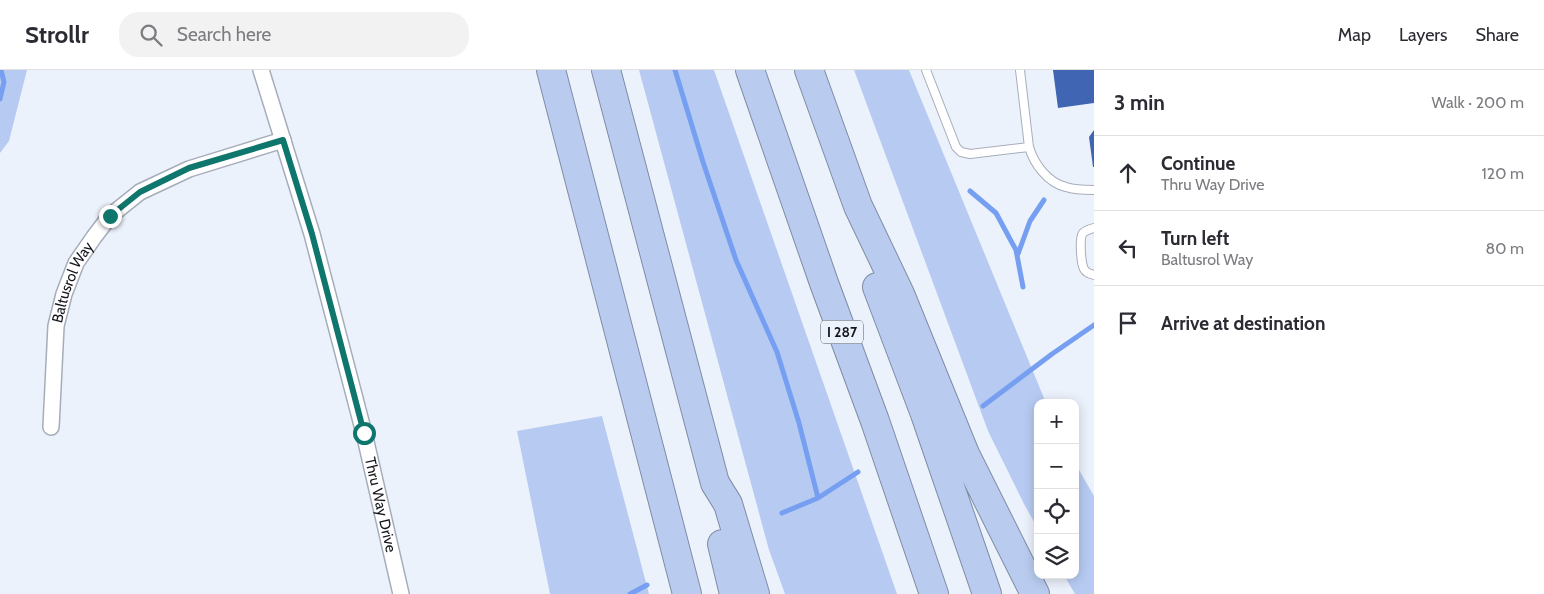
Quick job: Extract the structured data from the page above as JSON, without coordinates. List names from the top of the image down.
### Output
{
  "streets": {
    "highway": ["I 287"],
    "street": ["Baltusrol Way", "Thru Way Drive"]
  },
  "crossings": [
    ["Baltusrol Way", "Thru Way Drive"]
  ],
  "page": {
    "header": "Strollr",
    "search": "Search here",
    "nav": ["Map", "Layers", "Share"],
    "heading": ["3 min", "Walk · 200 m"],
    "list": [
      ["Continue", "Thru Way Drive", "120 m"],
      ["Turn left", "Baltusrol Way", "80 m"],
      "Arrive at destination"
    ],
    "map_buttons": ["+", "−"]
  }
}
